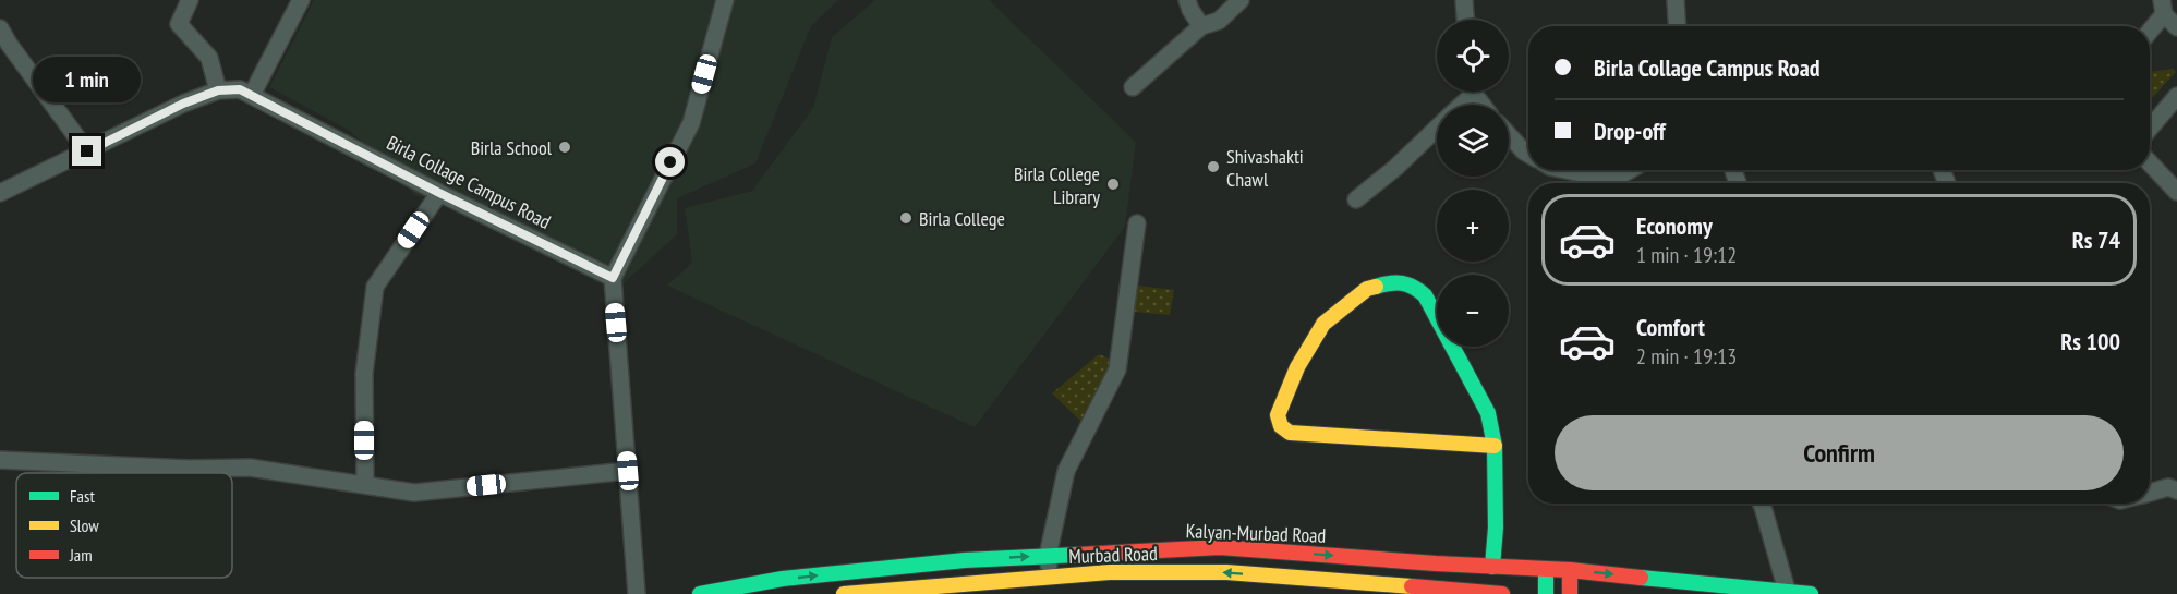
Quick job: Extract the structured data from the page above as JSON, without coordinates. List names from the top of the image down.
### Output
{
  "streets": {
    "main road": ["Kalyan-Murbad Road", "Murbad Road"],
    "street": ["Birla Collage Campus Road"]
  },
  "one_way": ["Kalyan-Murbad Road", "Murbad Road"],
  "places": [
    "Birla School",
    "Shivashakti Chawl",
    "Birla College Library",
    "Birla College"
  ],
  "legend": ["Fast", "Slow", "Jam"],
  "page": {
    "map_buttons": ["+", "−"],
    "banner": ["Birla Collage Campus Road", "Drop-off"],
    "bubble": "1 min",
    "list": [
      {
        "name": "Economy",
        "note": "1 min · 19:12",
        "value": "Rs 74"
      },
      {
        "name": "Comfort",
        "note": "2 min · 19:13",
        "value": "Rs 100"
      }
    ],
    "buttons": "Confirm"
  }
}
